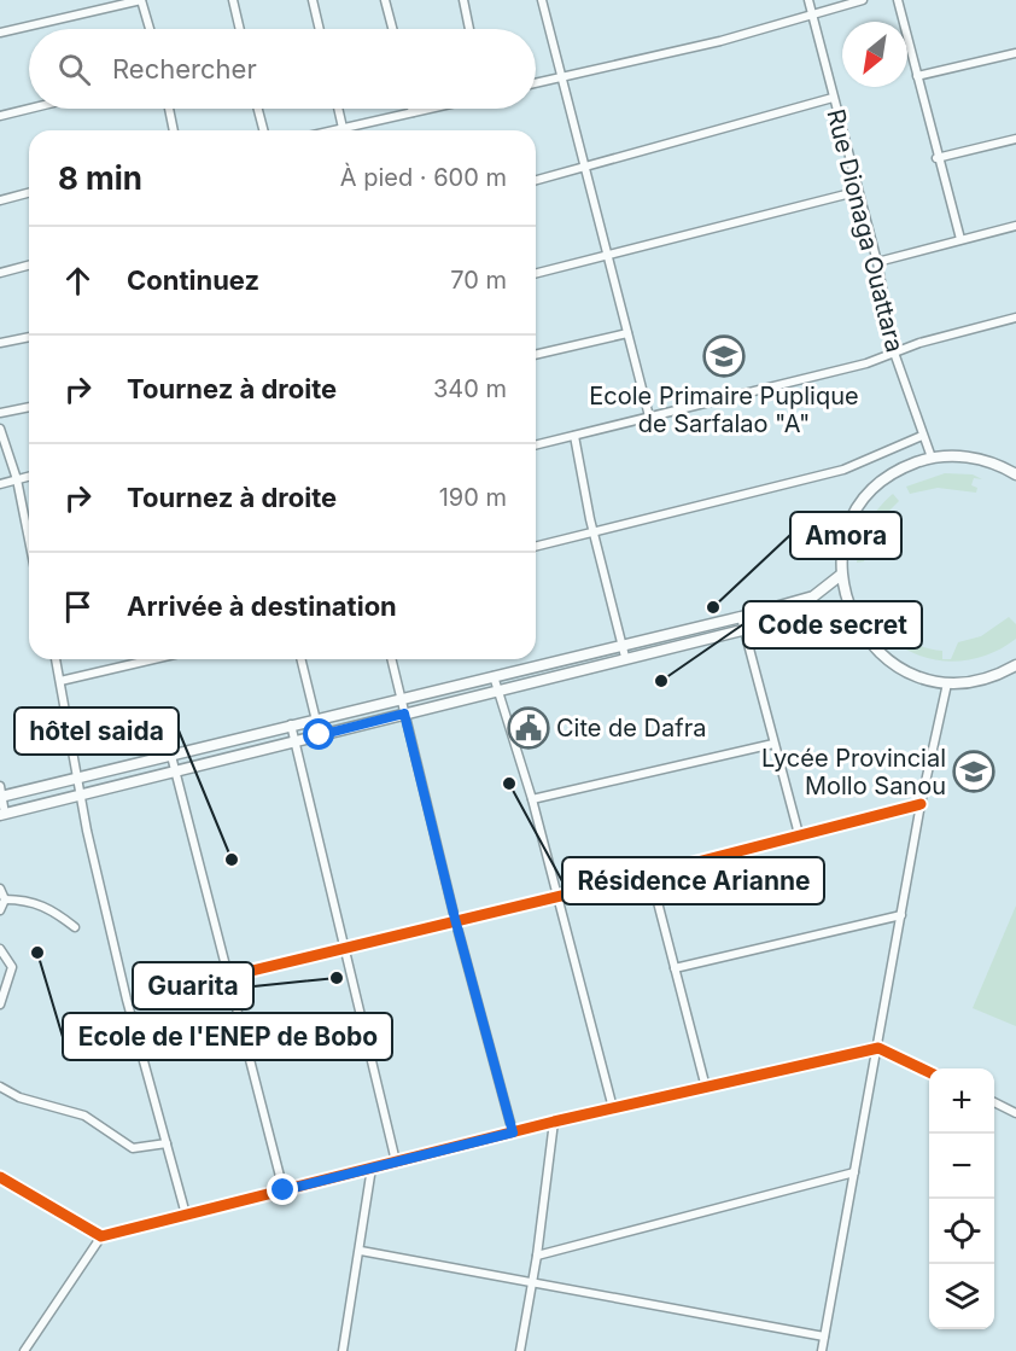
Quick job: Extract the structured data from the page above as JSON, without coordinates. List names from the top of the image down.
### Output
{
  "streets": {
    "street": ["Rue Dionaga Ouattara"]
  },
  "places": {
    "school or university": ["Ecole Primaire Puplique de Sarfalao \"A\"", "Lycée Provincial Mollo Sanou"],
    "other": [
      "Amora",
      "Code secret",
      "Résidence Arianne",
      "hôtel saida",
      "Ecole de l'ENEP de Bobo",
      "Guarita"
    ],
    "public building": ["Cite de Dafra"]
  },
  "north": "bottom left",
  "page": {
    "search": "Rechercher",
    "heading": ["8 min", "À pied · 600 m"],
    "list": [
      ["Continuez", "70 m"],
      ["Tournez à droite", "340 m"],
      ["Tournez à droite", "190 m"],
      "Arrivée à destination"
    ],
    "map_buttons": ["+", "−"]
  }
}
